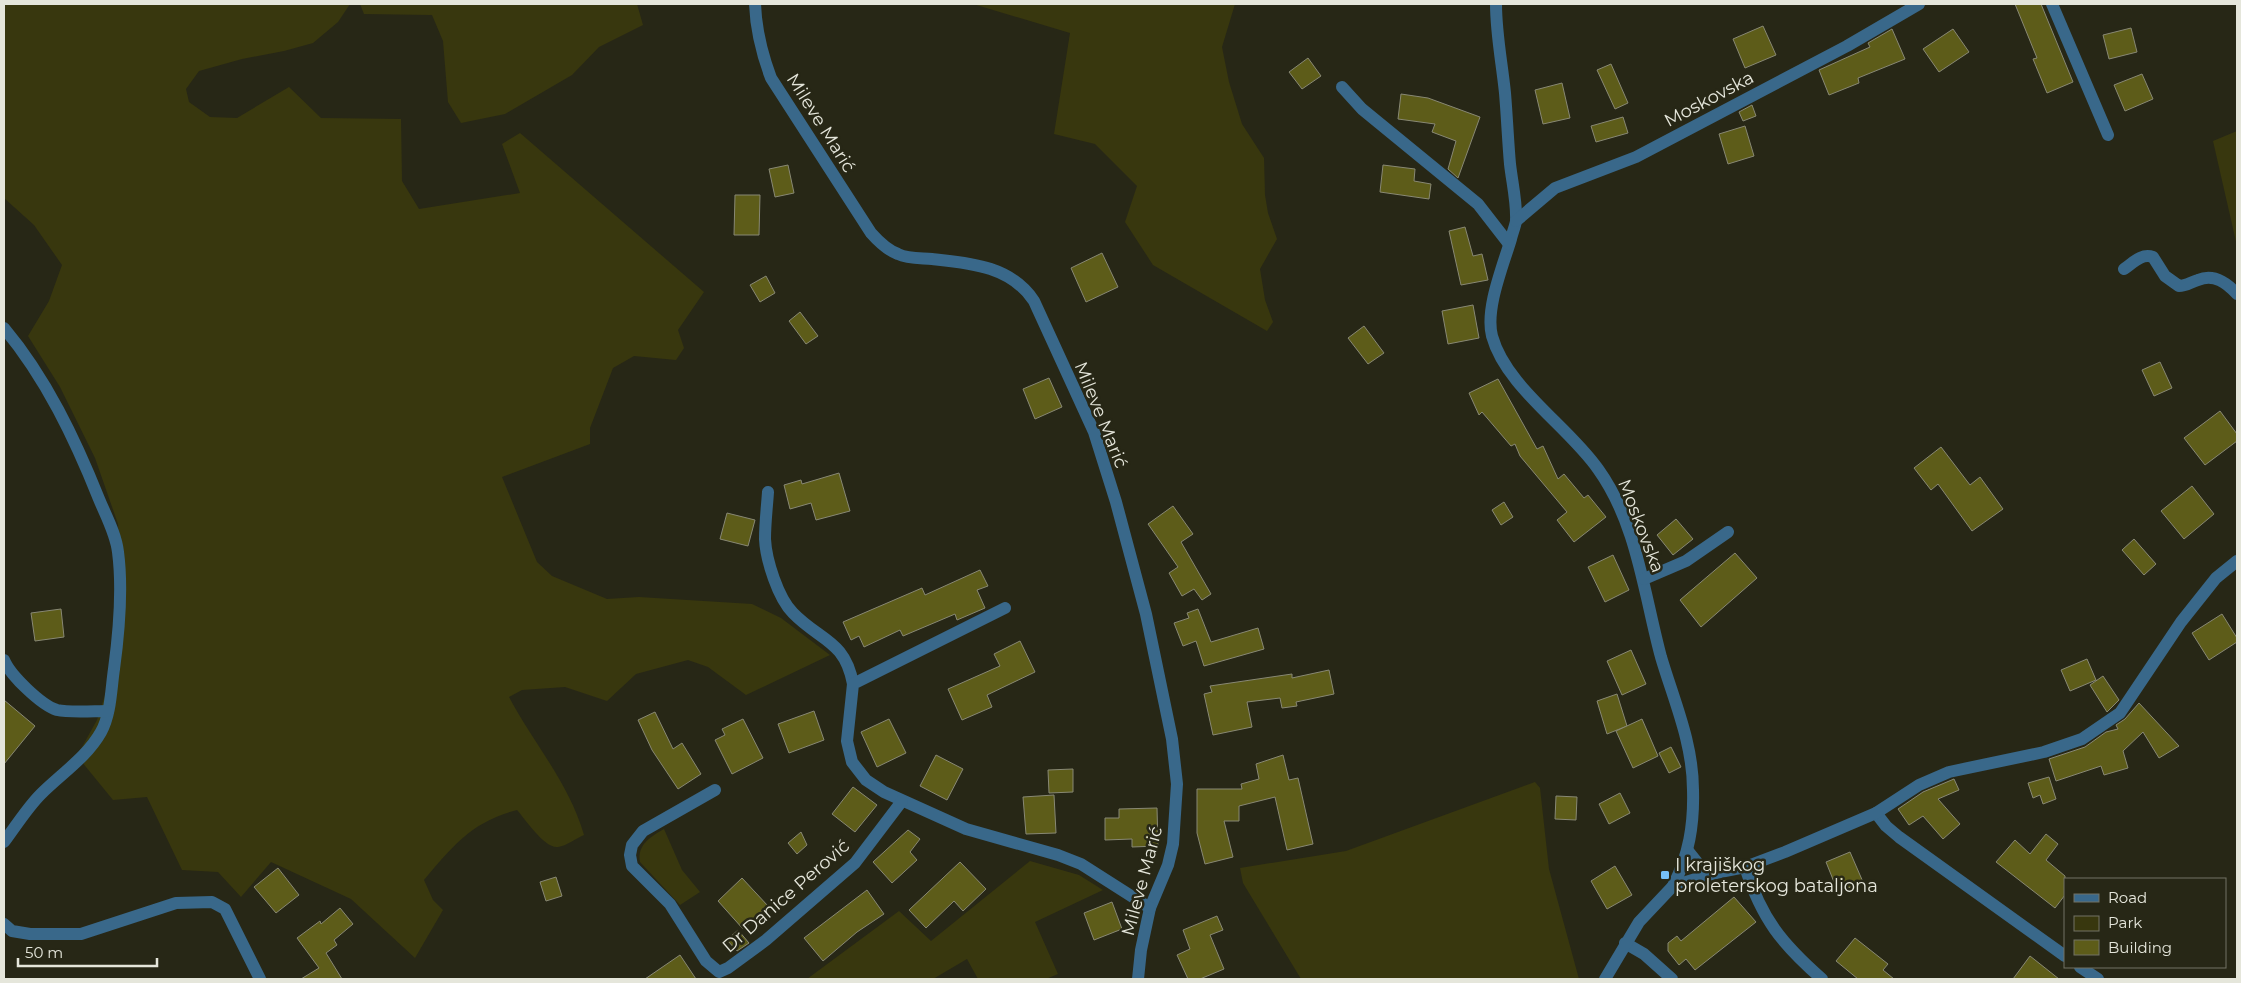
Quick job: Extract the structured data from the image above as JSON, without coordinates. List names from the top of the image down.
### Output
{
  "streets": {
    "street": ["Moskovska", "Mileve Marić", "Dr Danice Perović"]
  },
  "places": {
    "transit": ["I krajiškog proleterskog bataljona"]
  },
  "legend": ["Road", "Park", "Building"],
  "scale_bar": "50 m"
}
